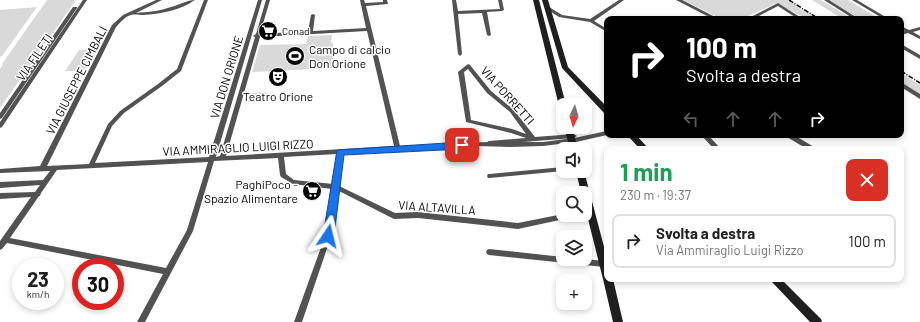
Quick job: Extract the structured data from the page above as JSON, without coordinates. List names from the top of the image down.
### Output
{
  "streets": {
    "street": [
      "VIA FILETI",
      "VIA DON ORIONE",
      "VIA GIUSEPPE CIMBALI",
      "VIA PORRETTI",
      "VIA AMMIRAGLIO LUIGI RIZZO",
      "VIA ALTAVILLA"
    ]
  },
  "crossings": [
    ["VIA DON ORIONE", "VIA AMMIRAGLIO LUIGI RIZZO"],
    ["VIA GIUSEPPE CIMBALI", "VIA AMMIRAGLIO LUIGI RIZZO"],
    ["VIA PORRETTI", "VIA AMMIRAGLIO LUIGI RIZZO"],
    ["VIA AMMIRAGLIO LUIGI RIZZO", "VIA ALTAVILLA"]
  ],
  "places": {
    "supermarket": ["Conad", "PaghiPoco - Spazio Alimentare"],
    "sports": ["Campo di calcio Don Orione"],
    "theatre": ["Teatro Orione"]
  },
  "north": "bottom",
  "page": {
    "turn": ["100 m", "Svolta a destra"],
    "map_buttons": "+",
    "heading": ["1 min", "230 m · 19:37"],
    "list": [
      {
        "name": "Svolta a destra",
        "note": "Via Ammiraglio Luigi Rizzo",
        "value": "100 m"
      }
    ],
    "speed": "23 km/h",
    "limit": "30"
  }
}
